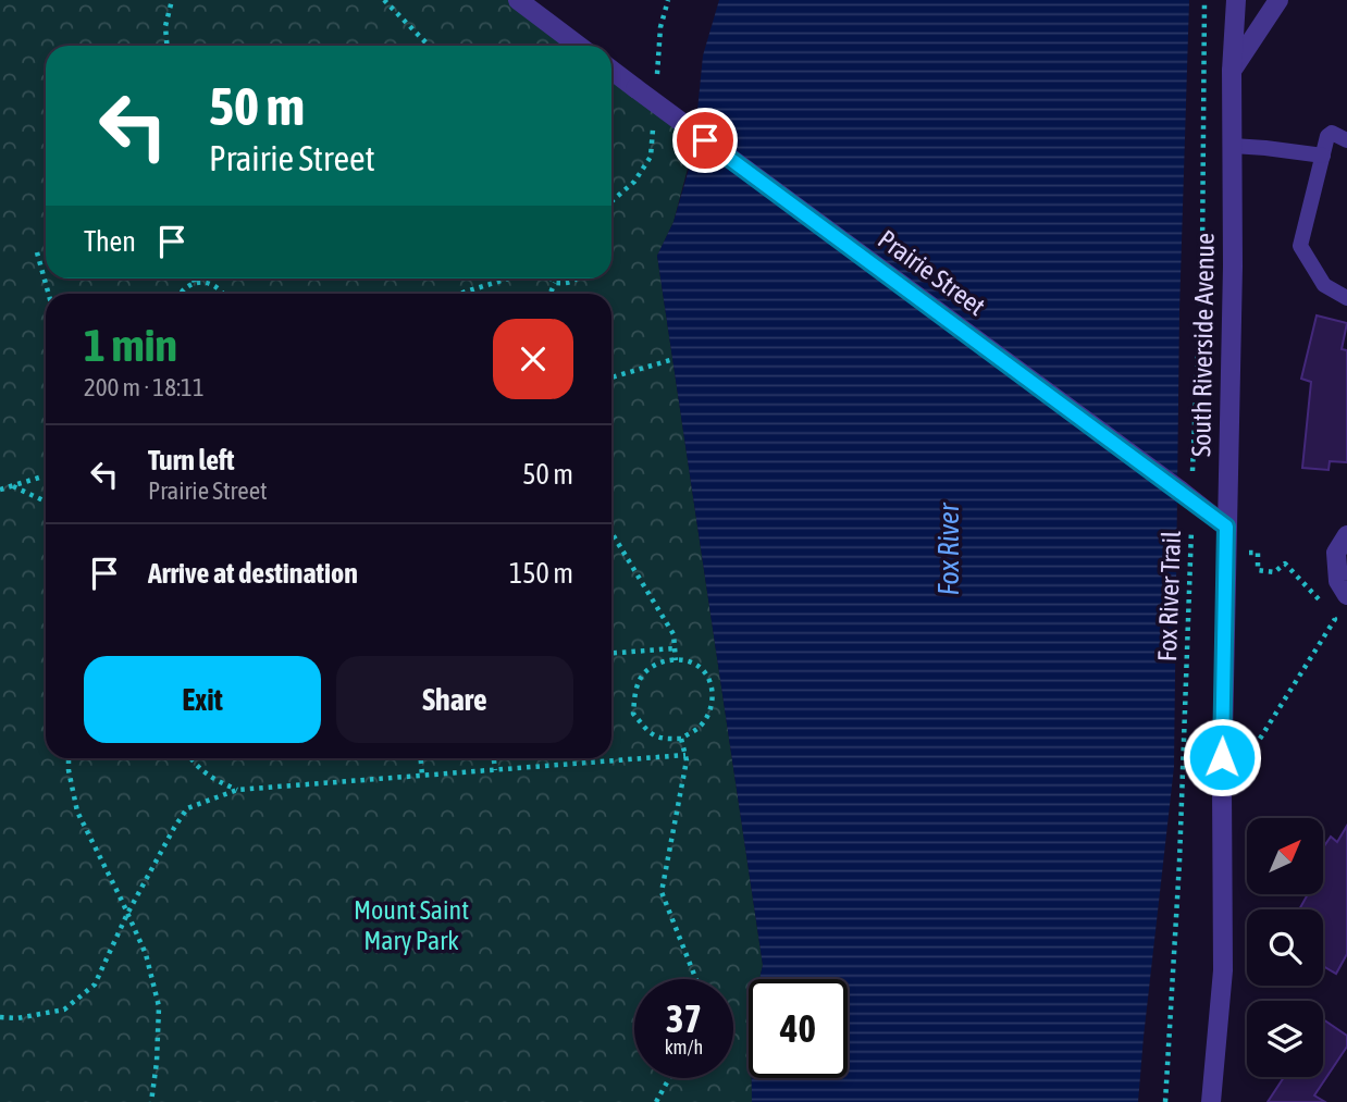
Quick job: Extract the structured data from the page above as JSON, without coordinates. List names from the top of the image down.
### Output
{
  "streets": {
    "street": ["Prairie Street", "South Riverside Avenue"],
    "path": ["Fox River Trail"]
  },
  "crossings": [
    ["Prairie Street", "South Riverside Avenue"],
    ["Prairie Street", "Fox River Trail"]
  ],
  "water": ["Fox River"],
  "parks": ["Mount Saint Mary Park"],
  "north": "top right",
  "page": {
    "turn": ["50 m", "Prairie Street"],
    "then": "Then",
    "heading": ["1 min", "200 m · 18:11"],
    "list": [
      {
        "name": "Turn left",
        "note": "Prairie Street",
        "value": "50 m"
      },
      {
        "name": "Arrive at destination",
        "value": "150 m"
      }
    ],
    "buttons": ["Exit", "Share"],
    "speed": "37 km/h",
    "limit": "40"
  }
}
